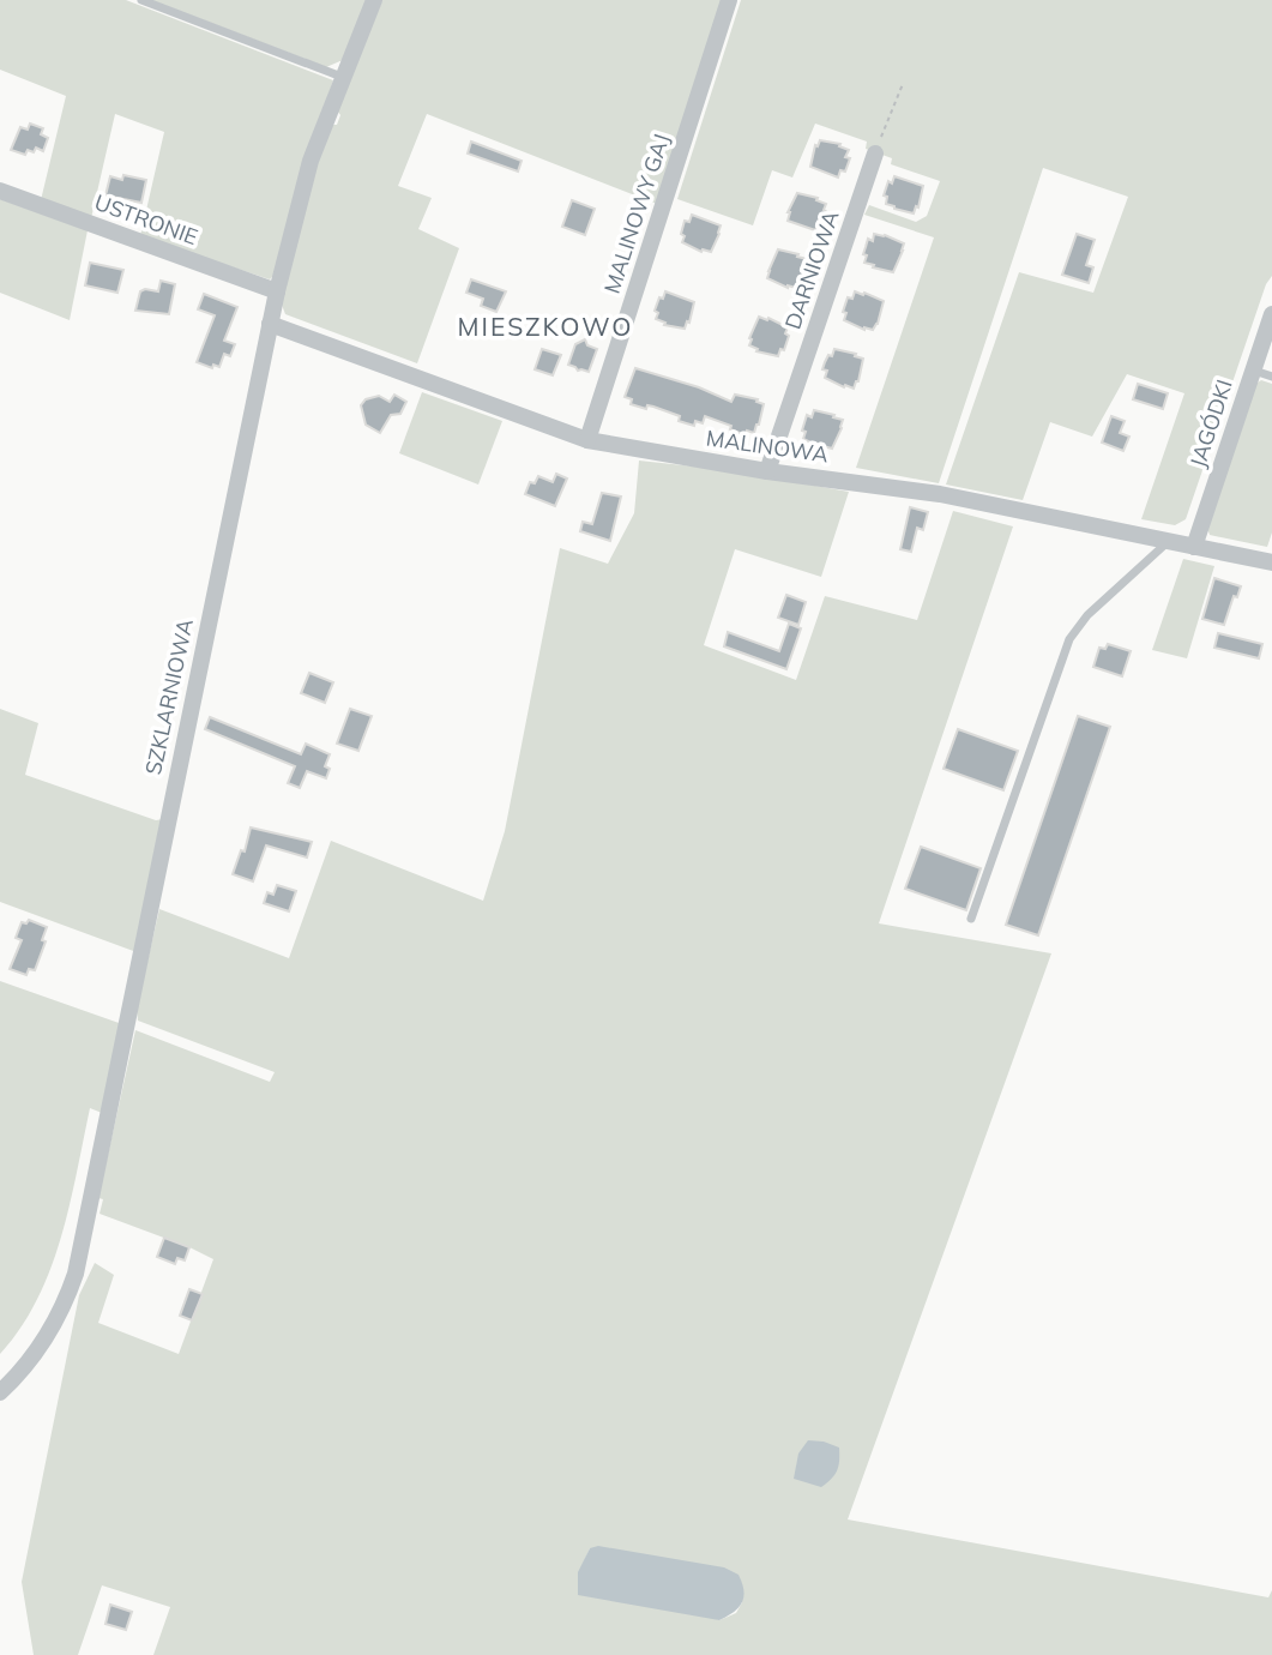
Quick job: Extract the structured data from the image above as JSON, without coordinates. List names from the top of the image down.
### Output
{
  "streets": {
    "street": [
      "MALINOWY GAJ",
      "USTRONIE",
      "DARNIOWA",
      "JAGÓDKI",
      "MALINOWA",
      "SZKLARNIOWA"
    ]
  },
  "crossings": [
    ["MALINOWY GAJ", "MALINOWA"],
    ["USTRONIE", "SZKLARNIOWA"],
    ["DARNIOWA", "MALINOWA"],
    ["JAGÓDKI", "MALINOWA"],
    ["MALINOWA", "SZKLARNIOWA"]
  ],
  "districts": ["MIESZKOWO"]
}
